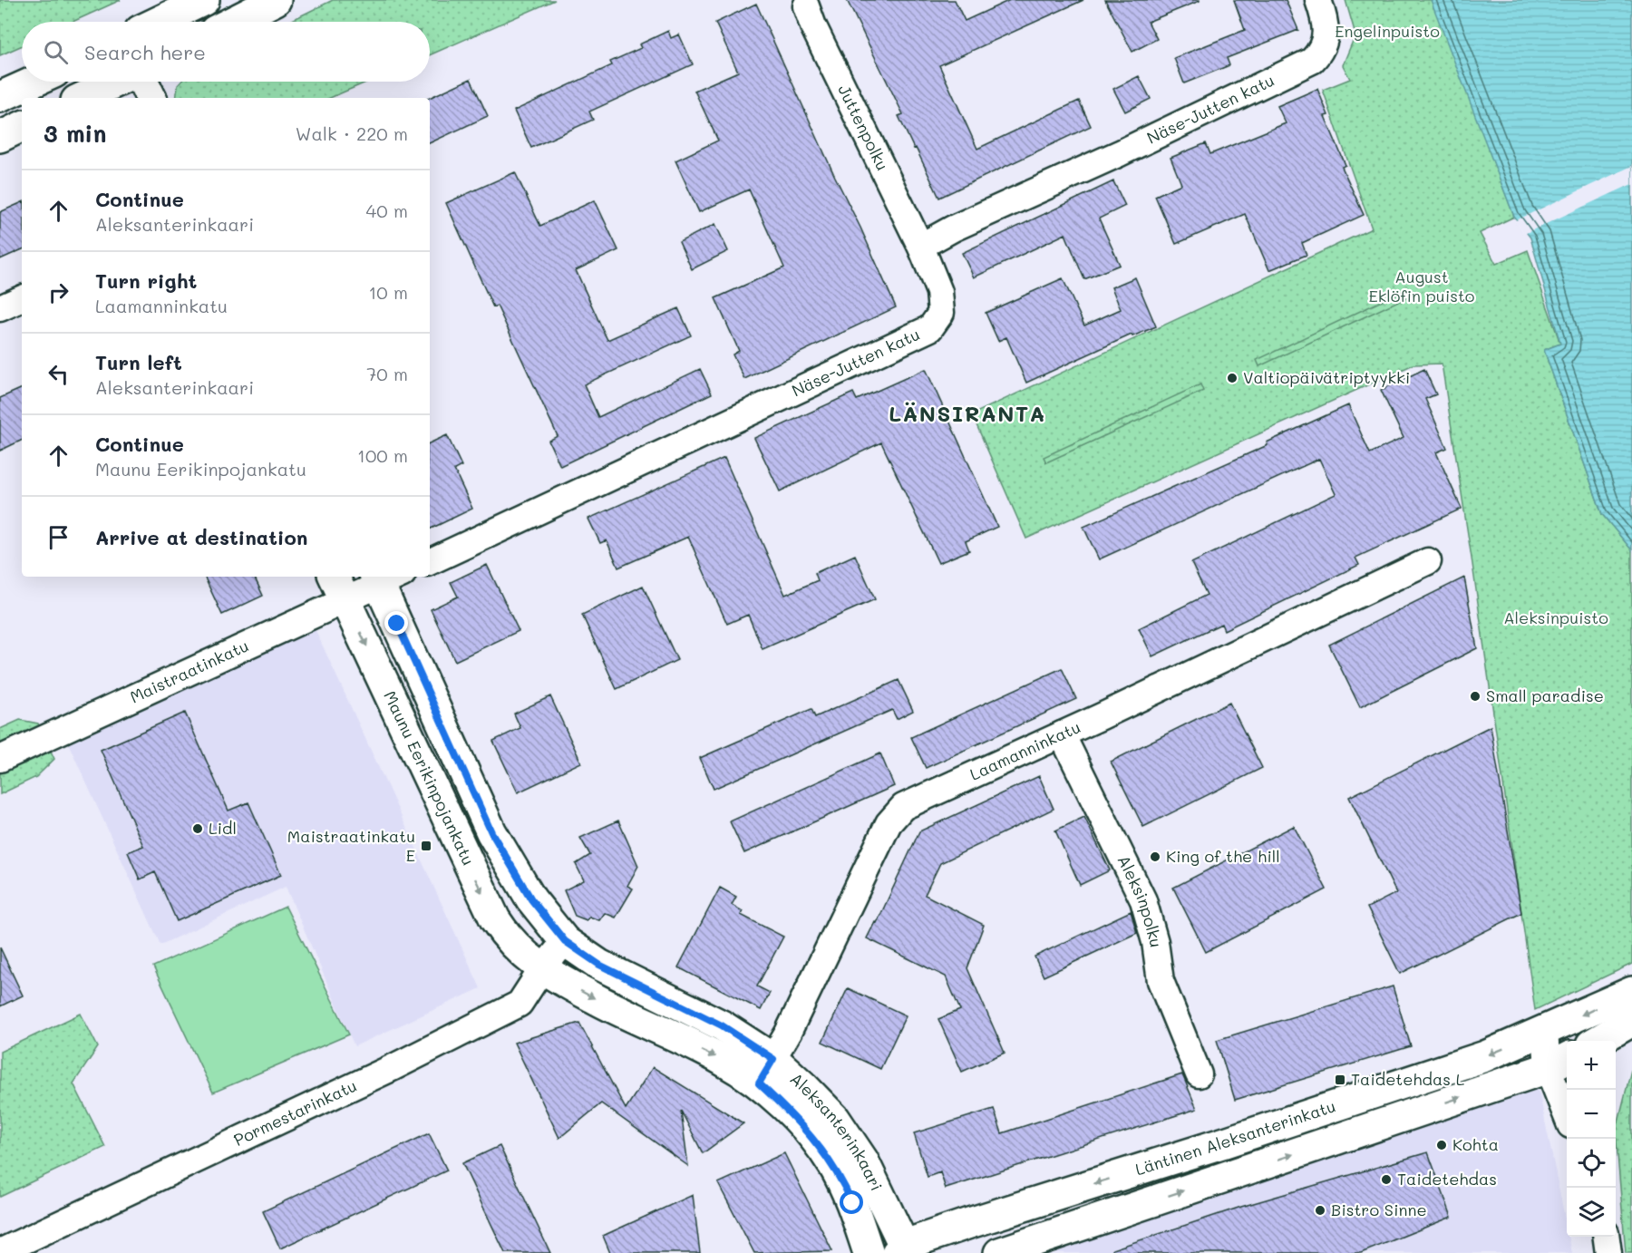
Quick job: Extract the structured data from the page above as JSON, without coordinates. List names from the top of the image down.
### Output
{
  "streets": {
    "street": [
      "Näse-Jutten katu",
      "Juttenpolku",
      "Maistraatinkatu",
      "Laamanninkatu",
      "Maunu Eerikinpojankatu",
      "Aleksinpolku",
      "Pormestarinkatu",
      "Aleksanterinkaari",
      "Läntinen Aleksanterinkatu"
    ]
  },
  "crossings": [
    ["Näse-Jutten katu", "Juttenpolku"],
    ["Maistraatinkatu", "Maunu Eerikinpojankatu"],
    ["Laamanninkatu", "Aleksinpolku"],
    ["Laamanninkatu", "Aleksanterinkaari"],
    ["Maunu Eerikinpojankatu", "Pormestarinkatu"],
    ["Maunu Eerikinpojankatu", "Aleksanterinkaari"],
    ["Pormestarinkatu", "Aleksanterinkaari"],
    ["Aleksanterinkaari", "Läntinen Aleksanterinkatu"]
  ],
  "districts": ["LÄNSIRANTA"],
  "parks": ["Engelinpuisto", "August Eklöfin puisto", "Aleksinpuisto"],
  "places": {
    "other": [
      "Valtiopäivätriptyykki",
      "Small paradise",
      "Lidl",
      "King of the hill",
      "Kohta",
      "Taidetehdas",
      "Bistro Sinne"
    ],
    "transit": ["Maistraatinkatu E", "Taidetehdas L"]
  },
  "page": {
    "search": "Search here",
    "heading": ["3 min", "Walk · 220 m"],
    "list": [
      ["Continue", "Aleksanterinkaari", "40 m"],
      ["Turn right", "Laamanninkatu", "10 m"],
      ["Turn left", "Aleksanterinkaari", "70 m"],
      ["Continue", "Maunu Eerikinpojankatu", "100 m"],
      "Arrive at destination"
    ],
    "map_buttons": ["+", "−"]
  }
}
